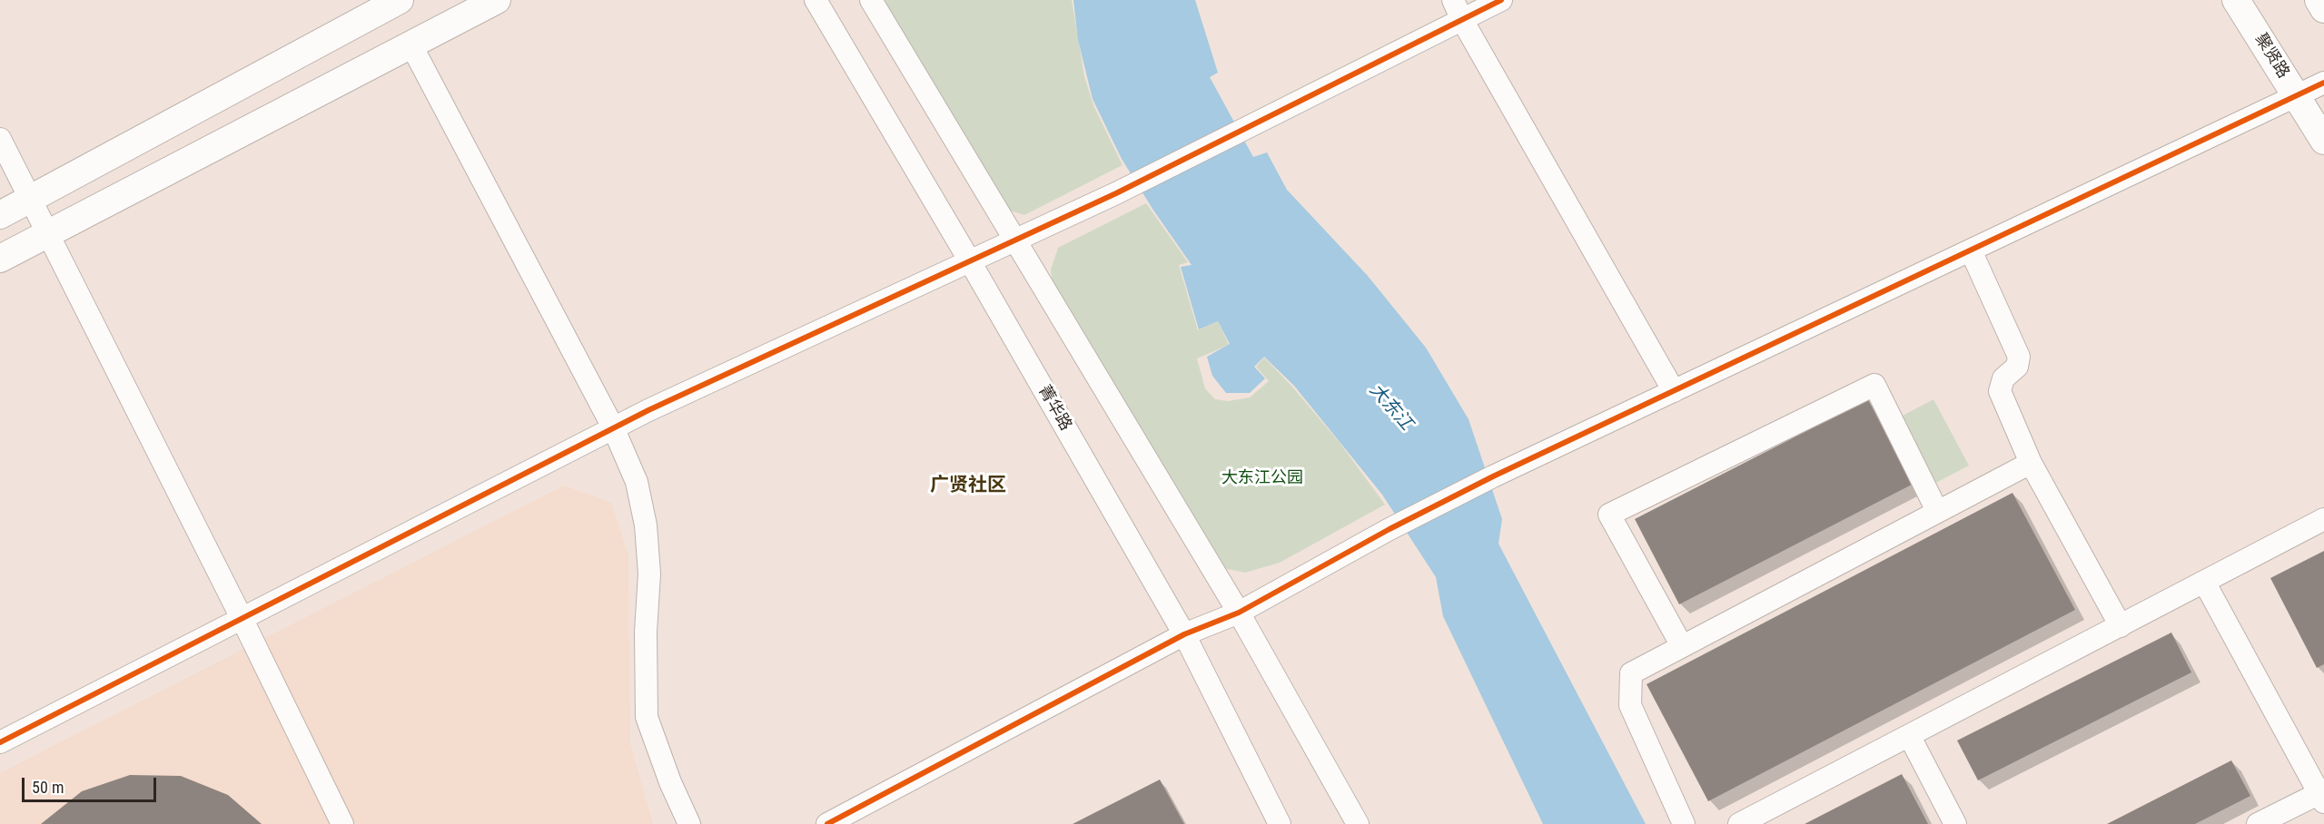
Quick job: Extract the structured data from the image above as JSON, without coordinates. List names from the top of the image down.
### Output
{
  "streets": {
    "main road": ["聚贤路"],
    "street": ["菁华路"]
  },
  "districts": ["广贤社区"],
  "water": ["大东江"],
  "parks": ["大东江公园"],
  "scale_bar": "50 m"
}
